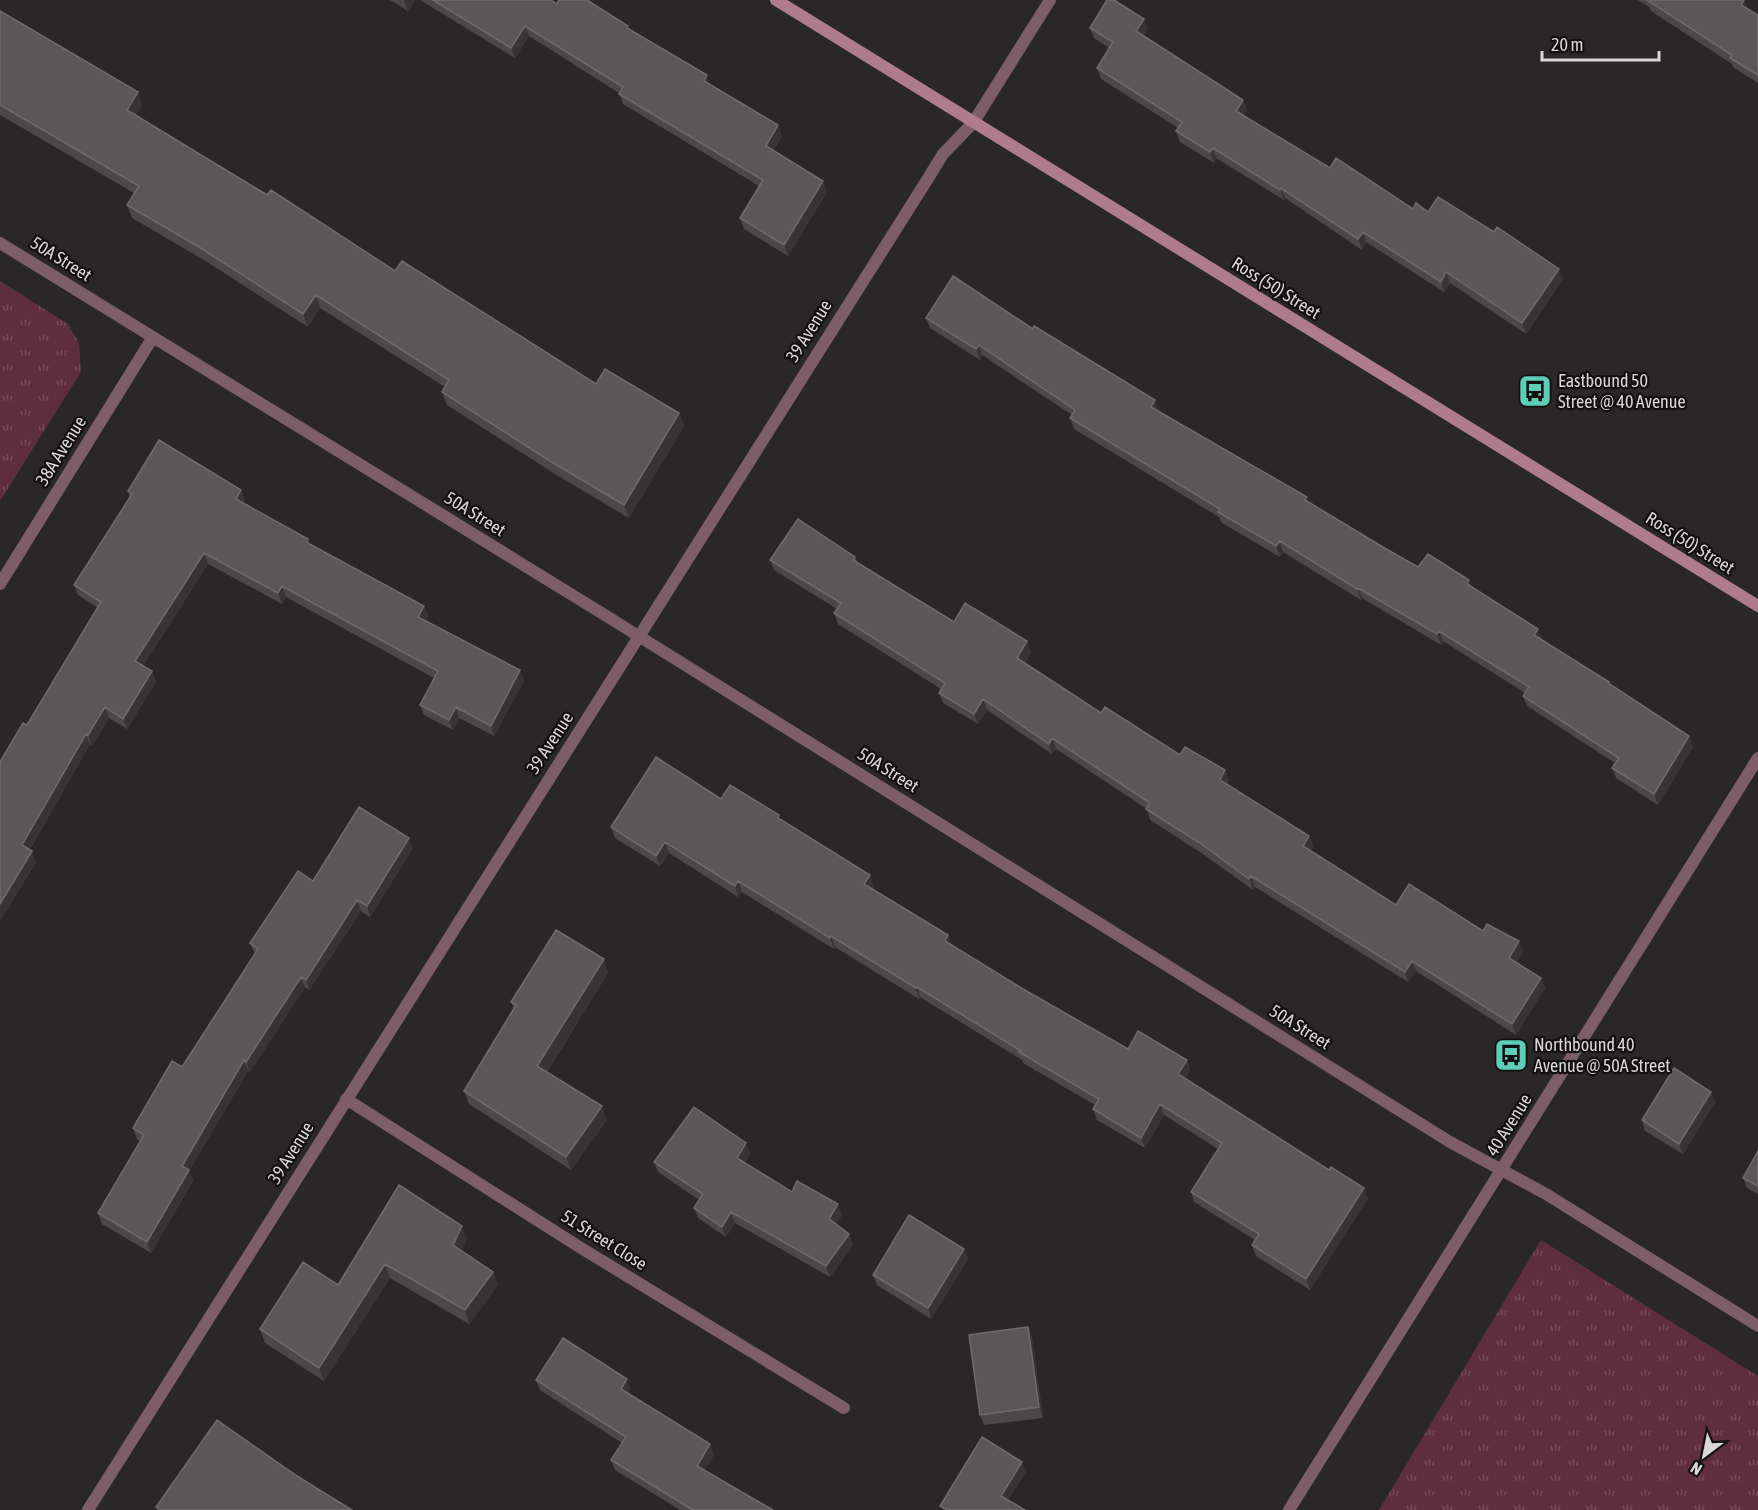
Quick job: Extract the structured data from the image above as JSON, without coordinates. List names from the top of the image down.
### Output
{
  "streets": {
    "main road": ["Ross (50) Street"],
    "street": [
      "50A Street",
      "39 Avenue",
      "38A Avenue",
      "40 Avenue",
      "51 Street Close"
    ]
  },
  "crossings": [
    ["50A Street", "39 Avenue"],
    ["50A Street", "38A Avenue"],
    ["50A Street", "40 Avenue"],
    ["Ross (50) Street", "39 Avenue"],
    ["39 Avenue", "51 Street Close"]
  ],
  "places": {
    "bus stop": ["Eastbound 50 Street @ 40 Avenue", "Northbound 40 Avenue @ 50A Street"]
  },
  "scale_bar": "20 m",
  "north": "bottom left"
}
